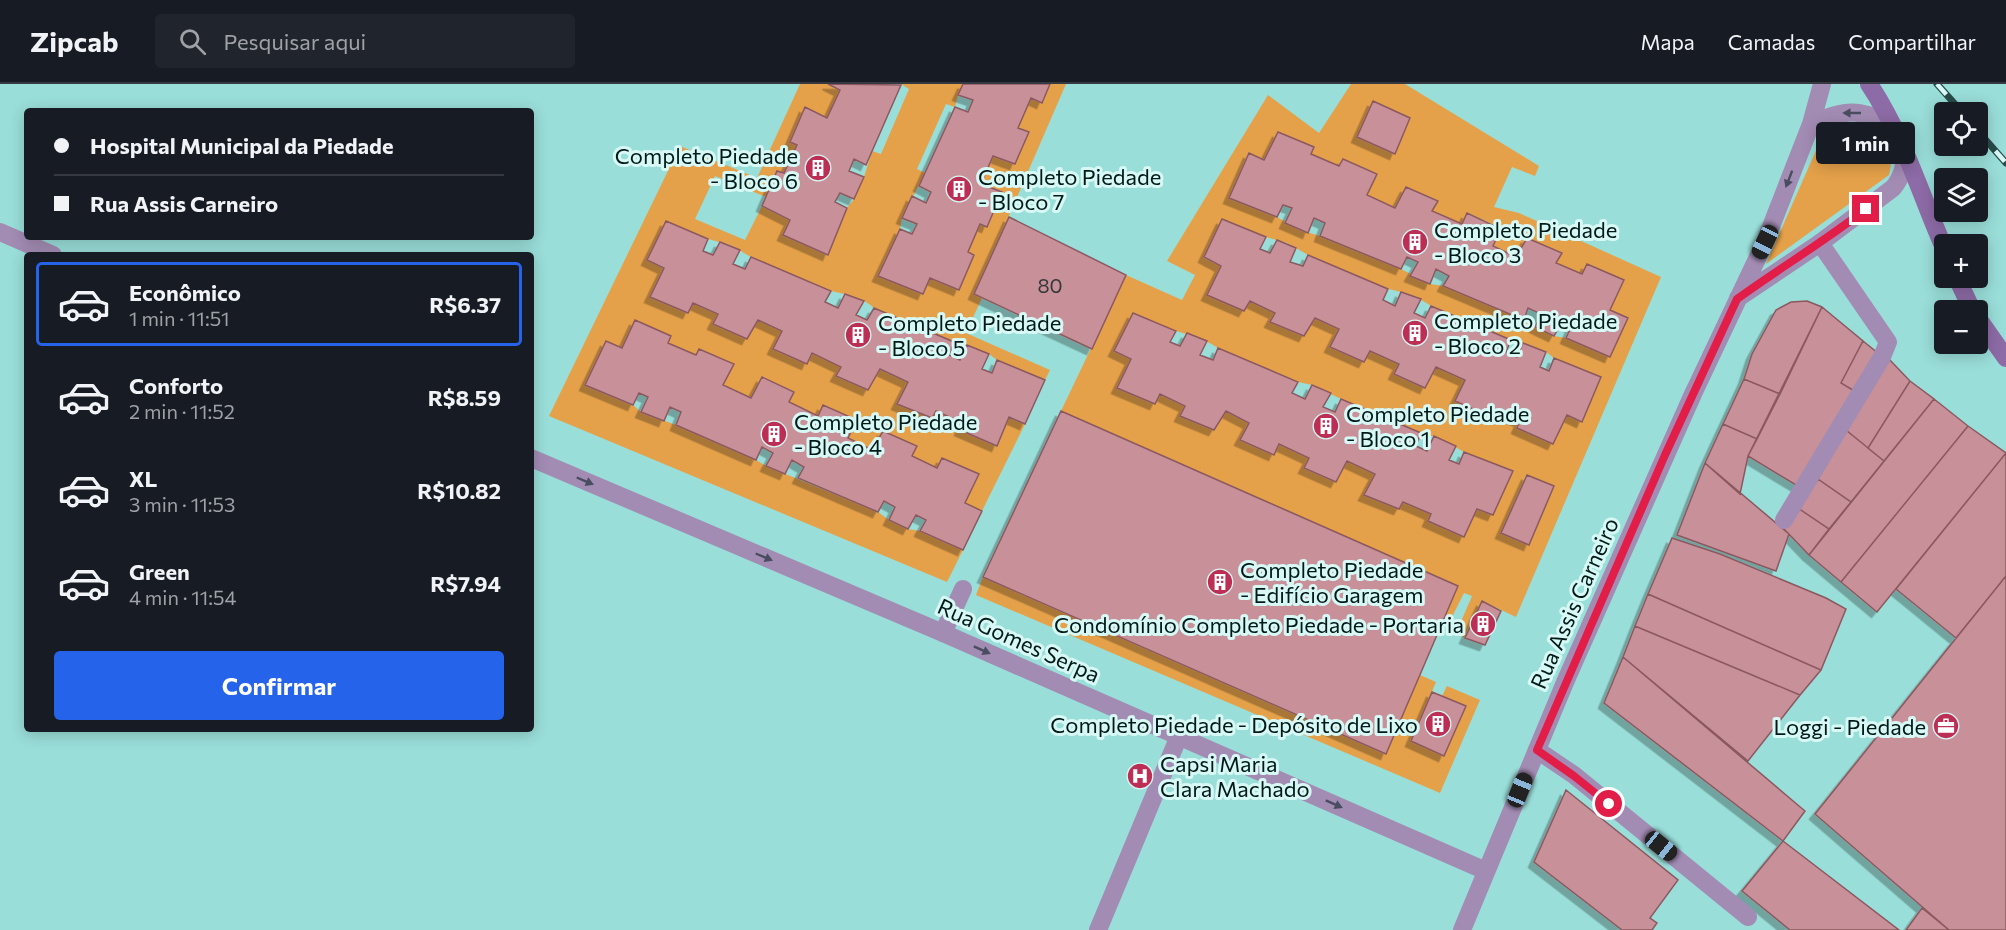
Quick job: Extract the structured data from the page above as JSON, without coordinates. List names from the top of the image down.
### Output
{
  "streets": {
    "street": ["Rua Assis Carneiro", "Rua Gomes Serpa"]
  },
  "crossings": [
    ["Rua Assis Carneiro", "Rua Gomes Serpa"]
  ],
  "one_way": ["Rua Gomes Serpa"],
  "places": {
    "building": [
      "Completo Piedade - Bloco 6",
      "Completo Piedade - Bloco 7",
      "Completo Piedade - Bloco 3",
      "Completo Piedade - Bloco 2",
      "Completo Piedade - Bloco 5",
      "Completo Piedade - Bloco 1",
      "Completo Piedade - Bloco 4",
      "Completo Piedade - Edifício Garagem",
      "Condomínio Completo Piedade - Portaria",
      "Completo Piedade - Depósito de Lixo"
    ],
    "office": ["Loggi - Piedade"],
    "hospital": ["Capsi Maria Clara Machado"]
  },
  "house_numbers": ["80"],
  "page": {
    "header": "Zipcab",
    "search": "Pesquisar aqui",
    "nav": ["Mapa", "Camadas", "Compartilhar"],
    "map_buttons": ["+", "−"],
    "banner": ["Hospital Municipal da Piedade", "Rua Assis Carneiro"],
    "bubble": "1 min",
    "list": [
      {
        "name": "Econômico",
        "note": "1 min · 11:51",
        "value": "R$6.37"
      },
      {
        "name": "Conforto",
        "note": "2 min · 11:52",
        "value": "R$8.59"
      },
      {
        "name": "XL",
        "note": "3 min · 11:53",
        "value": "R$10.82"
      },
      {
        "name": "Green",
        "note": "4 min · 11:54",
        "value": "R$7.94"
      }
    ],
    "buttons": "Confirmar"
  }
}
